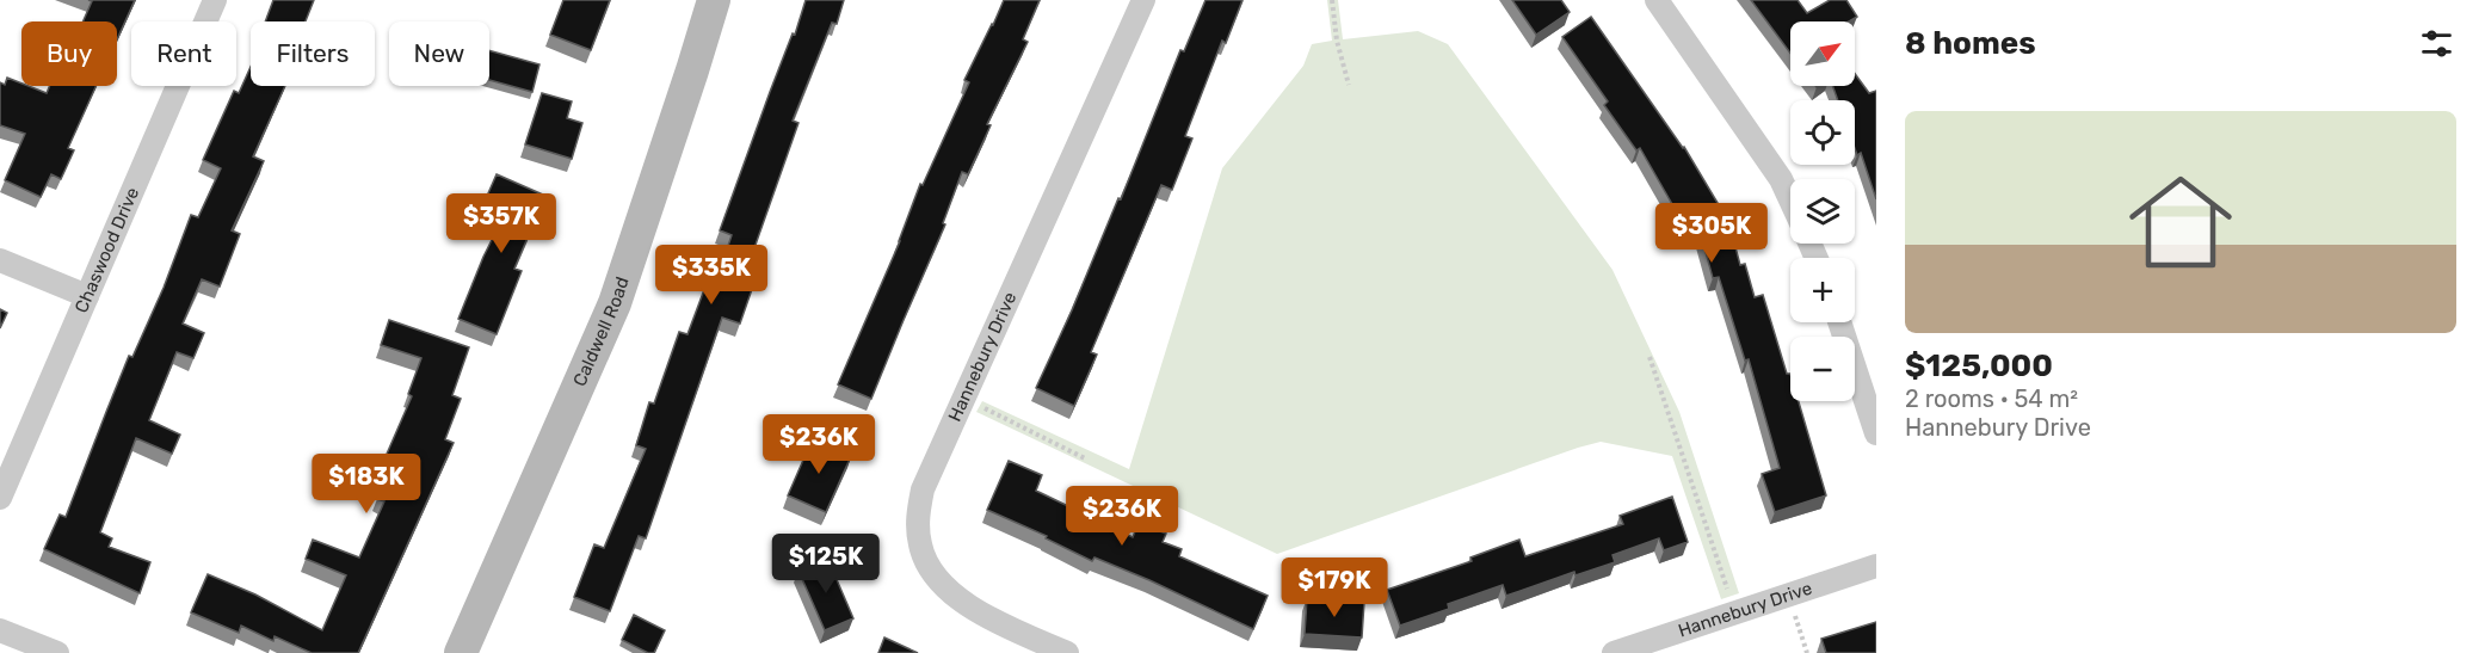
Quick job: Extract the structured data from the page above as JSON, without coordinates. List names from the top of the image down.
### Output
{
  "streets": {
    "street": ["Chaswood Drive", "Caldwell Road", "Hannebury Drive"]
  },
  "north": "top right",
  "page": {
    "heading": "8 homes",
    "map_buttons": ["+", "−"],
    "chip": [
      "Buy",
      "Rent",
      "Filters",
      "New"
    ],
    "list": [
      {
        "name": "$125,000",
        "note": "2 rooms · 54 m² · Hannebury Drive"
      }
    ],
    "price": [
      "$357K",
      "$305K",
      "$335K",
      "$236K",
      "$183K",
      "$236K",
      "$125K",
      "$179K"
    ]
  }
}
